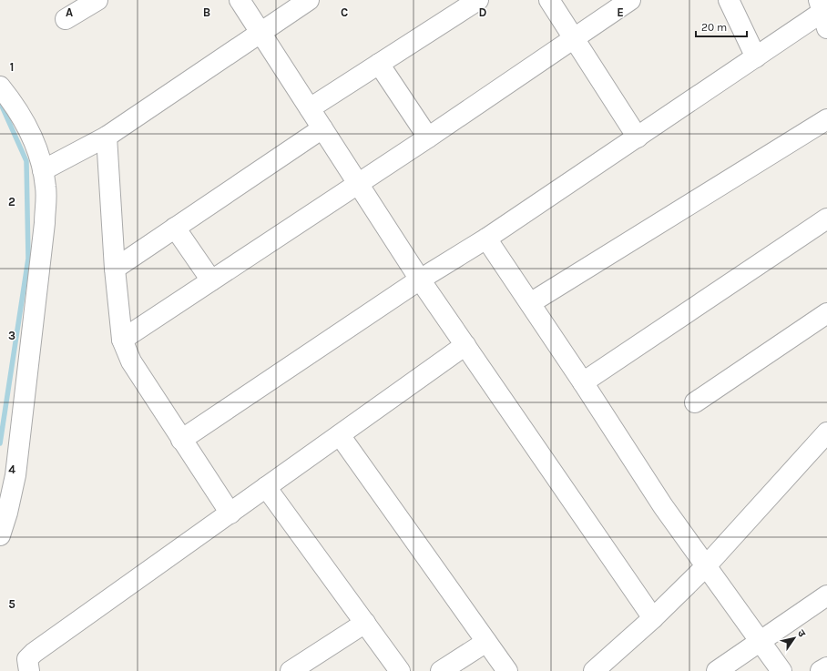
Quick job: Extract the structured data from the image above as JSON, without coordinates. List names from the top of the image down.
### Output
{
  "scale_bar": "20 m",
  "north": "top right",
  "grid": {
    "columns": [
      "A",
      "B",
      "C",
      "D",
      "E"
    ],
    "rows": [
      "1",
      "2",
      "3",
      "4",
      "5"
    ]
  }
}
